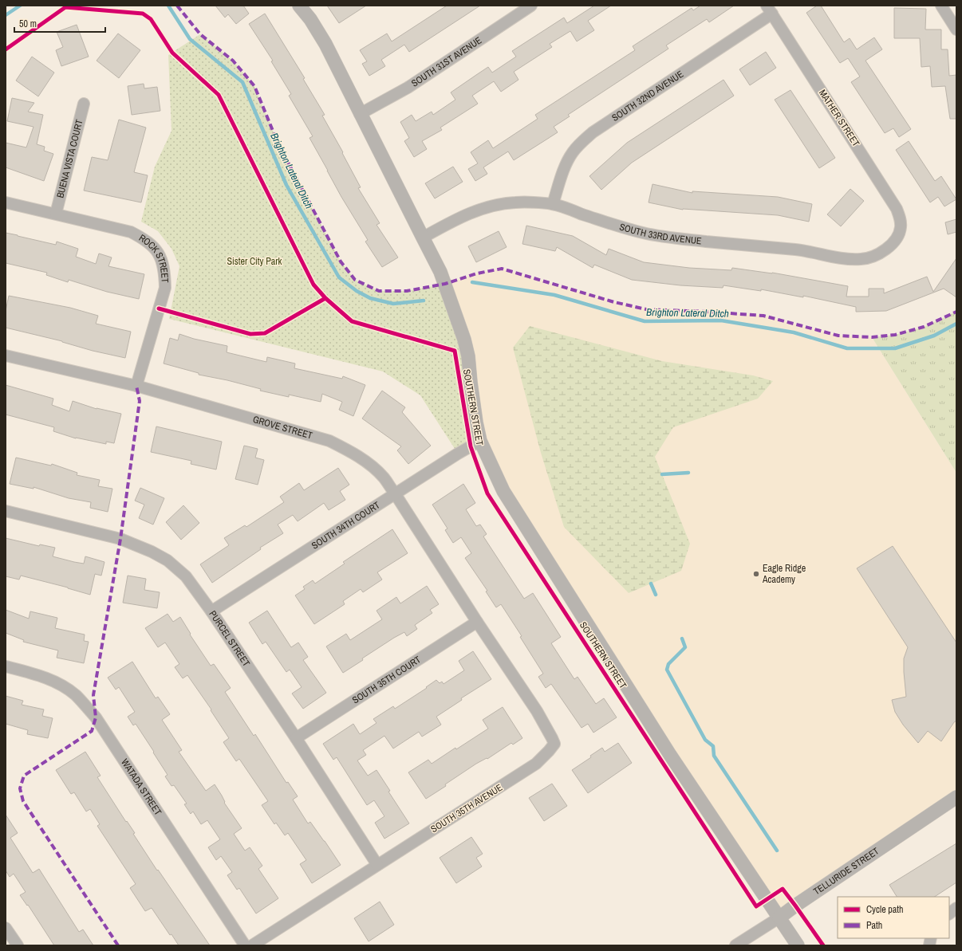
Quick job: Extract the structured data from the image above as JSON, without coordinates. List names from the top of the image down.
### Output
{
  "streets": {
    "street": [
      "SOUTH 31ST AVENUE",
      "SOUTH 32ND AVENUE",
      "MATHER STREET",
      "BUENA VISTA COURT",
      "SOUTH 33RD AVENUE",
      "ROCK STREET",
      "GROVE STREET",
      "SOUTH 34TH COURT",
      "PURCEL STREET",
      "SOUTH 35TH COURT",
      "WATADA STREET",
      "SOUTH 35TH AVENUE",
      "TELLURIDE STREET"
    ],
    "cycle path": ["SOUTHERN STREET"]
  },
  "crossings": [
    ["SOUTH 32ND AVENUE", "MATHER STREET"],
    ["SOUTH 32ND AVENUE", "SOUTH 33RD AVENUE"],
    ["MATHER STREET", "SOUTH 33RD AVENUE"],
    ["BUENA VISTA COURT", "ROCK STREET"],
    ["ROCK STREET", "GROVE STREET"],
    ["GROVE STREET", "SOUTH 34TH COURT"],
    ["GROVE STREET", "SOUTH 35TH COURT"],
    ["GROVE STREET", "SOUTH 35TH AVENUE"],
    ["SOUTH 34TH COURT", "PURCEL STREET"],
    ["PURCEL STREET", "SOUTH 35TH COURT"],
    ["PURCEL STREET", "SOUTH 35TH AVENUE"],
    ["SOUTH 35TH COURT", "SOUTH 35TH AVENUE"]
  ],
  "water": ["Brighton Lateral Ditch"],
  "parks": ["Sister City Park"],
  "places": ["Eagle Ridge Academy"],
  "legend": ["Cycle path", "Path"],
  "scale_bar": "50 m"
}
